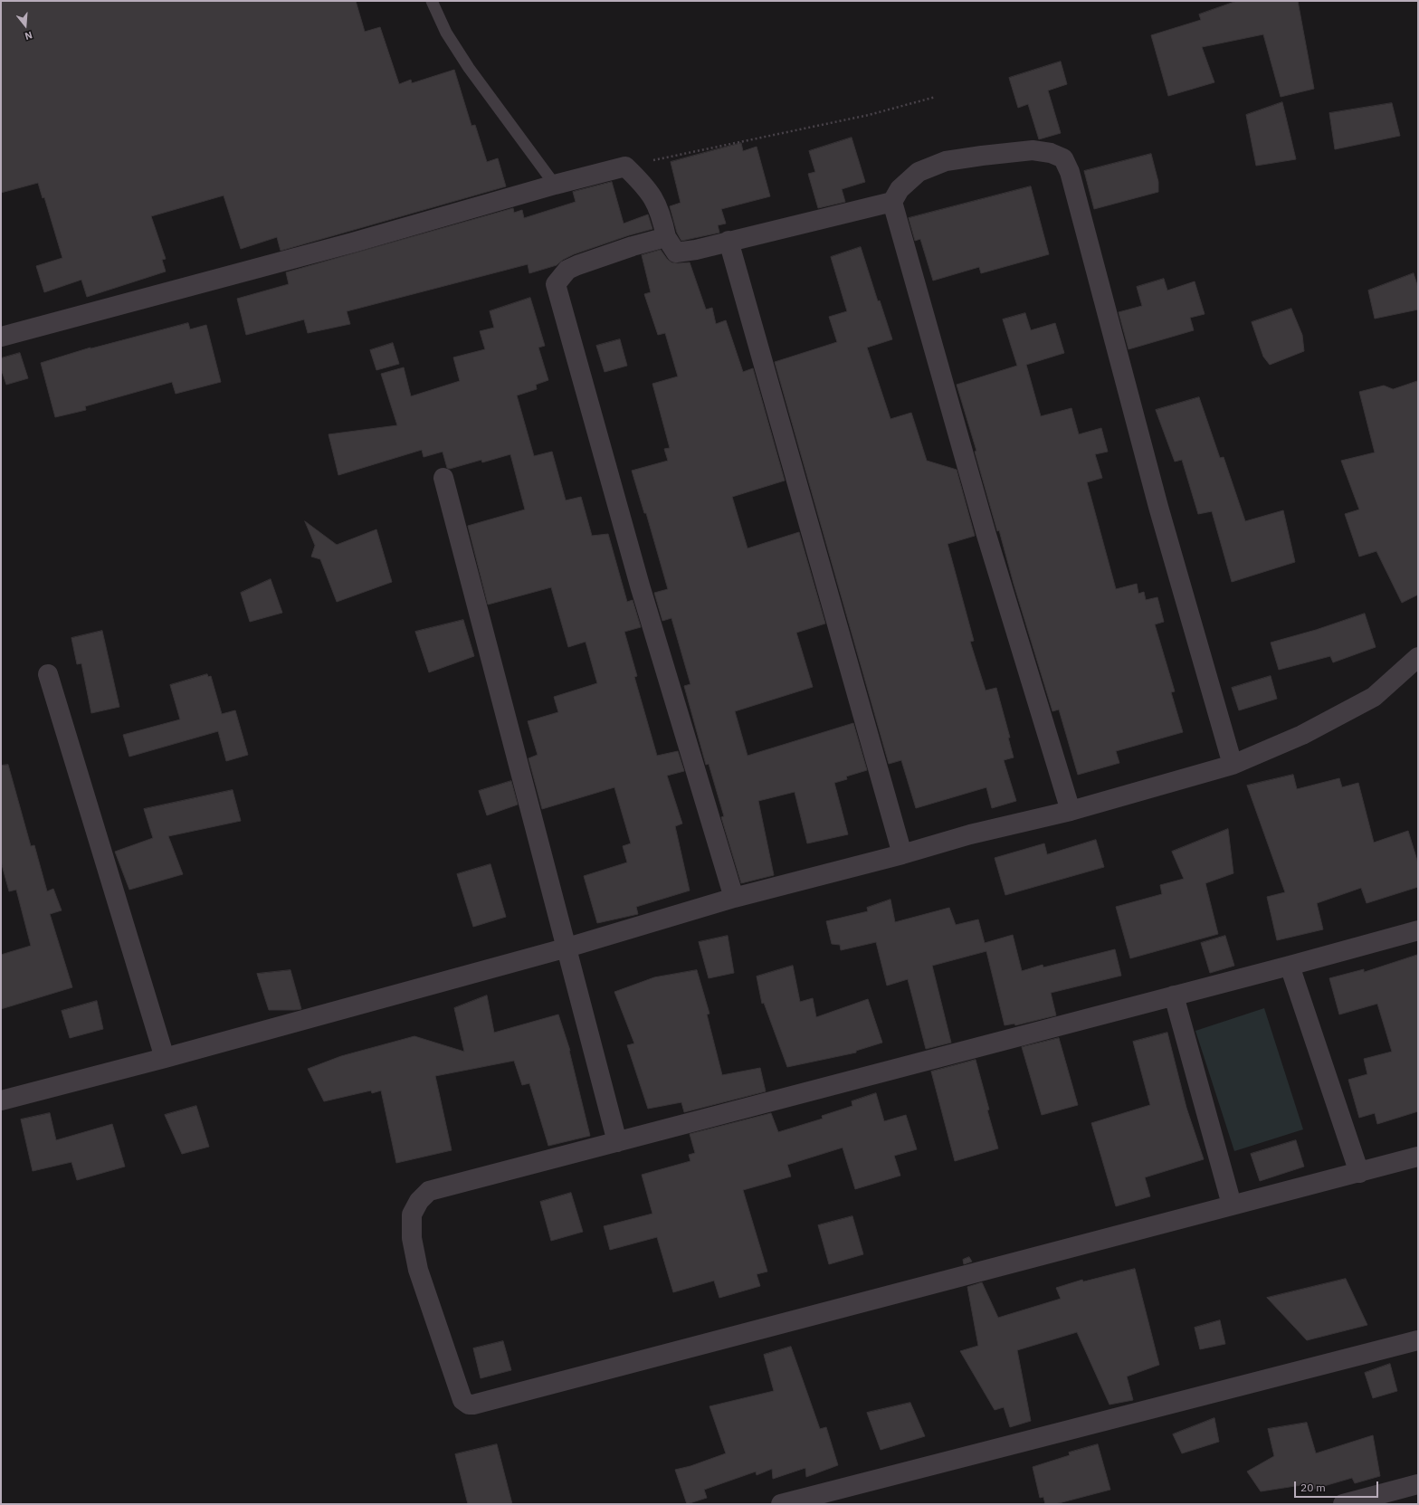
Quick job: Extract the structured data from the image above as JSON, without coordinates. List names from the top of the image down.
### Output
{
  "scale_bar": "20 m",
  "north": "bottom"
}
